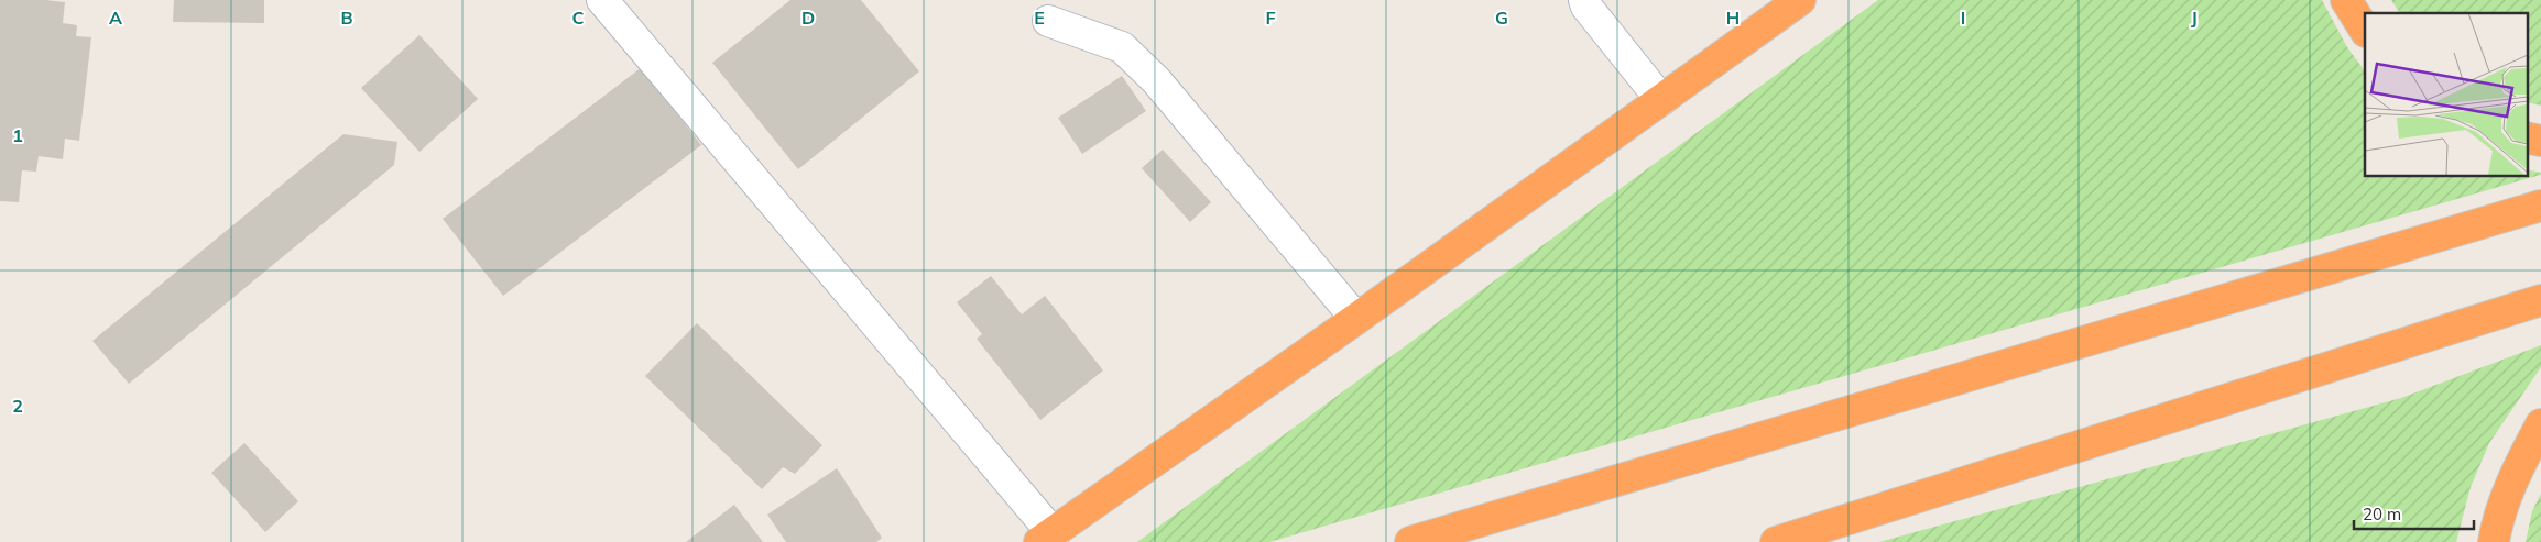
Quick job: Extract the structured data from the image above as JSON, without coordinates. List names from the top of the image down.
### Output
{
  "scale_bar": "20 m",
  "grid": {
    "columns": [
      "A",
      "B",
      "C",
      "D",
      "E",
      "F",
      "G",
      "H",
      "I",
      "J"
    ],
    "rows": ["1", "2"]
  }
}
